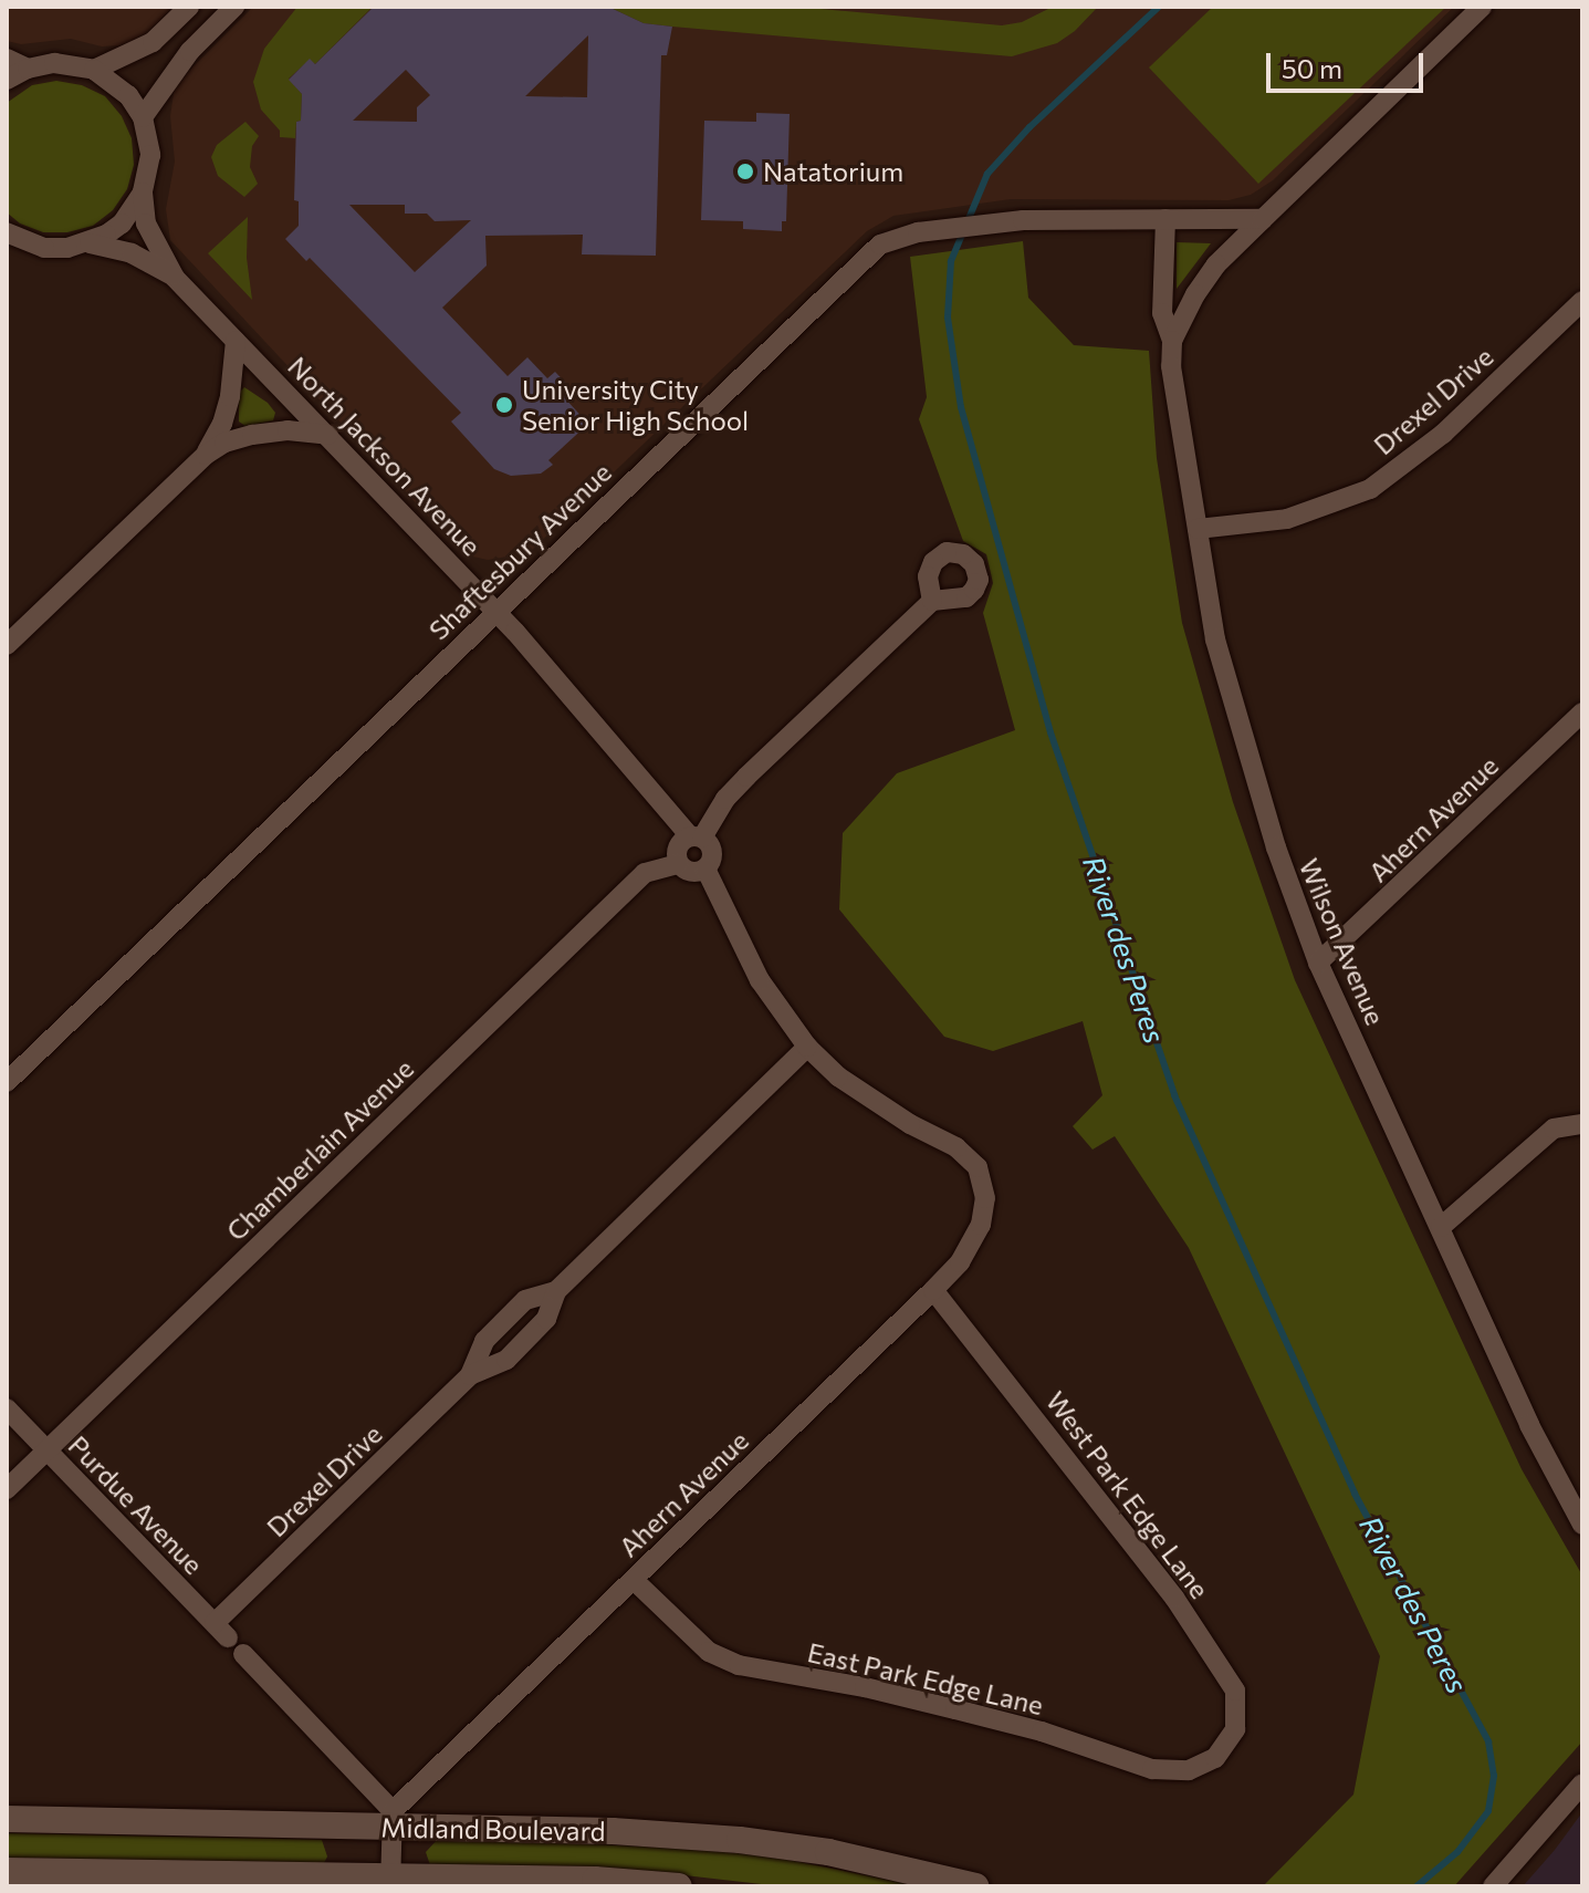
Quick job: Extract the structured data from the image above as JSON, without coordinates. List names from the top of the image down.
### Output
{
  "streets": {
    "main road": ["Midland Boulevard"],
    "street": [
      "Drexel Drive",
      "North Jackson Avenue",
      "Shaftesbury Avenue",
      "Ahern Avenue",
      "Wilson Avenue",
      "Chamberlain Avenue",
      "West Park Edge Lane",
      "Purdue Avenue",
      "East Park Edge Lane"
    ]
  },
  "crossings": [
    ["Drexel Drive", "Ahern Avenue"],
    ["Drexel Drive", "Wilson Avenue"],
    ["Drexel Drive", "Purdue Avenue"],
    ["North Jackson Avenue", "Shaftesbury Avenue"],
    ["North Jackson Avenue", "Chamberlain Avenue"],
    ["Shaftesbury Avenue", "Wilson Avenue"],
    ["Ahern Avenue", "Wilson Avenue"],
    ["Ahern Avenue", "West Park Edge Lane"],
    ["Ahern Avenue", "East Park Edge Lane"],
    ["Ahern Avenue", "Midland Boulevard"],
    ["Chamberlain Avenue", "Purdue Avenue"],
    ["West Park Edge Lane", "East Park Edge Lane"]
  ],
  "water": ["River des Peres"],
  "places": ["Natatorium", "University City Senior High School"],
  "scale_bar": "50 m"
}
